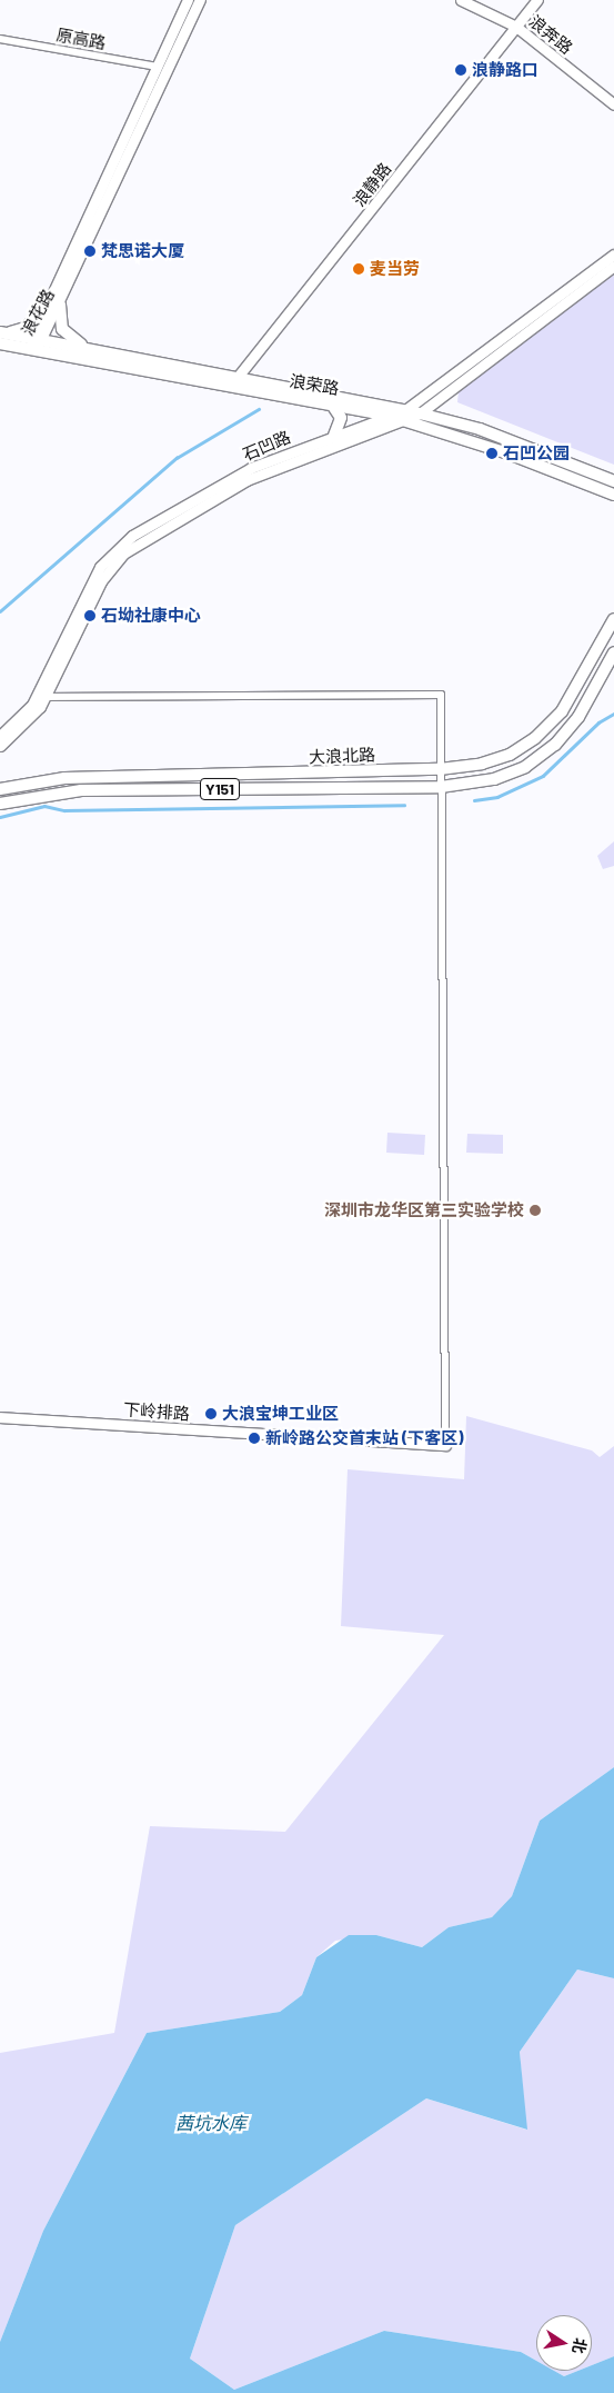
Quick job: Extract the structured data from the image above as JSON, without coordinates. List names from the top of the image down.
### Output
{
  "streets": {
    "main road": [
      "浪奔路",
      "浪静路",
      "浪花路",
      "浪荣路",
      "石凹路",
      "大浪北路",
      "Y151",
      "下岭排路"
    ],
    "street": ["原高路"]
  },
  "crossings": [
    ["浪奔路", "浪静路"],
    ["原高路", "浪花路"],
    ["浪静路", "浪荣路"],
    ["浪花路", "浪荣路"],
    ["浪荣路", "石凹路"]
  ],
  "water": ["茜坑水库"],
  "places": [
    "浪静路口",
    "梵思诺大厦",
    "麦当劳",
    "石凹公园",
    "石坳社康中心",
    "深圳市龙华区第三实验学校",
    "大浪宝坤工业区",
    "新岭路公交首末站 (下客区)"
  ],
  "north": "right"
}
